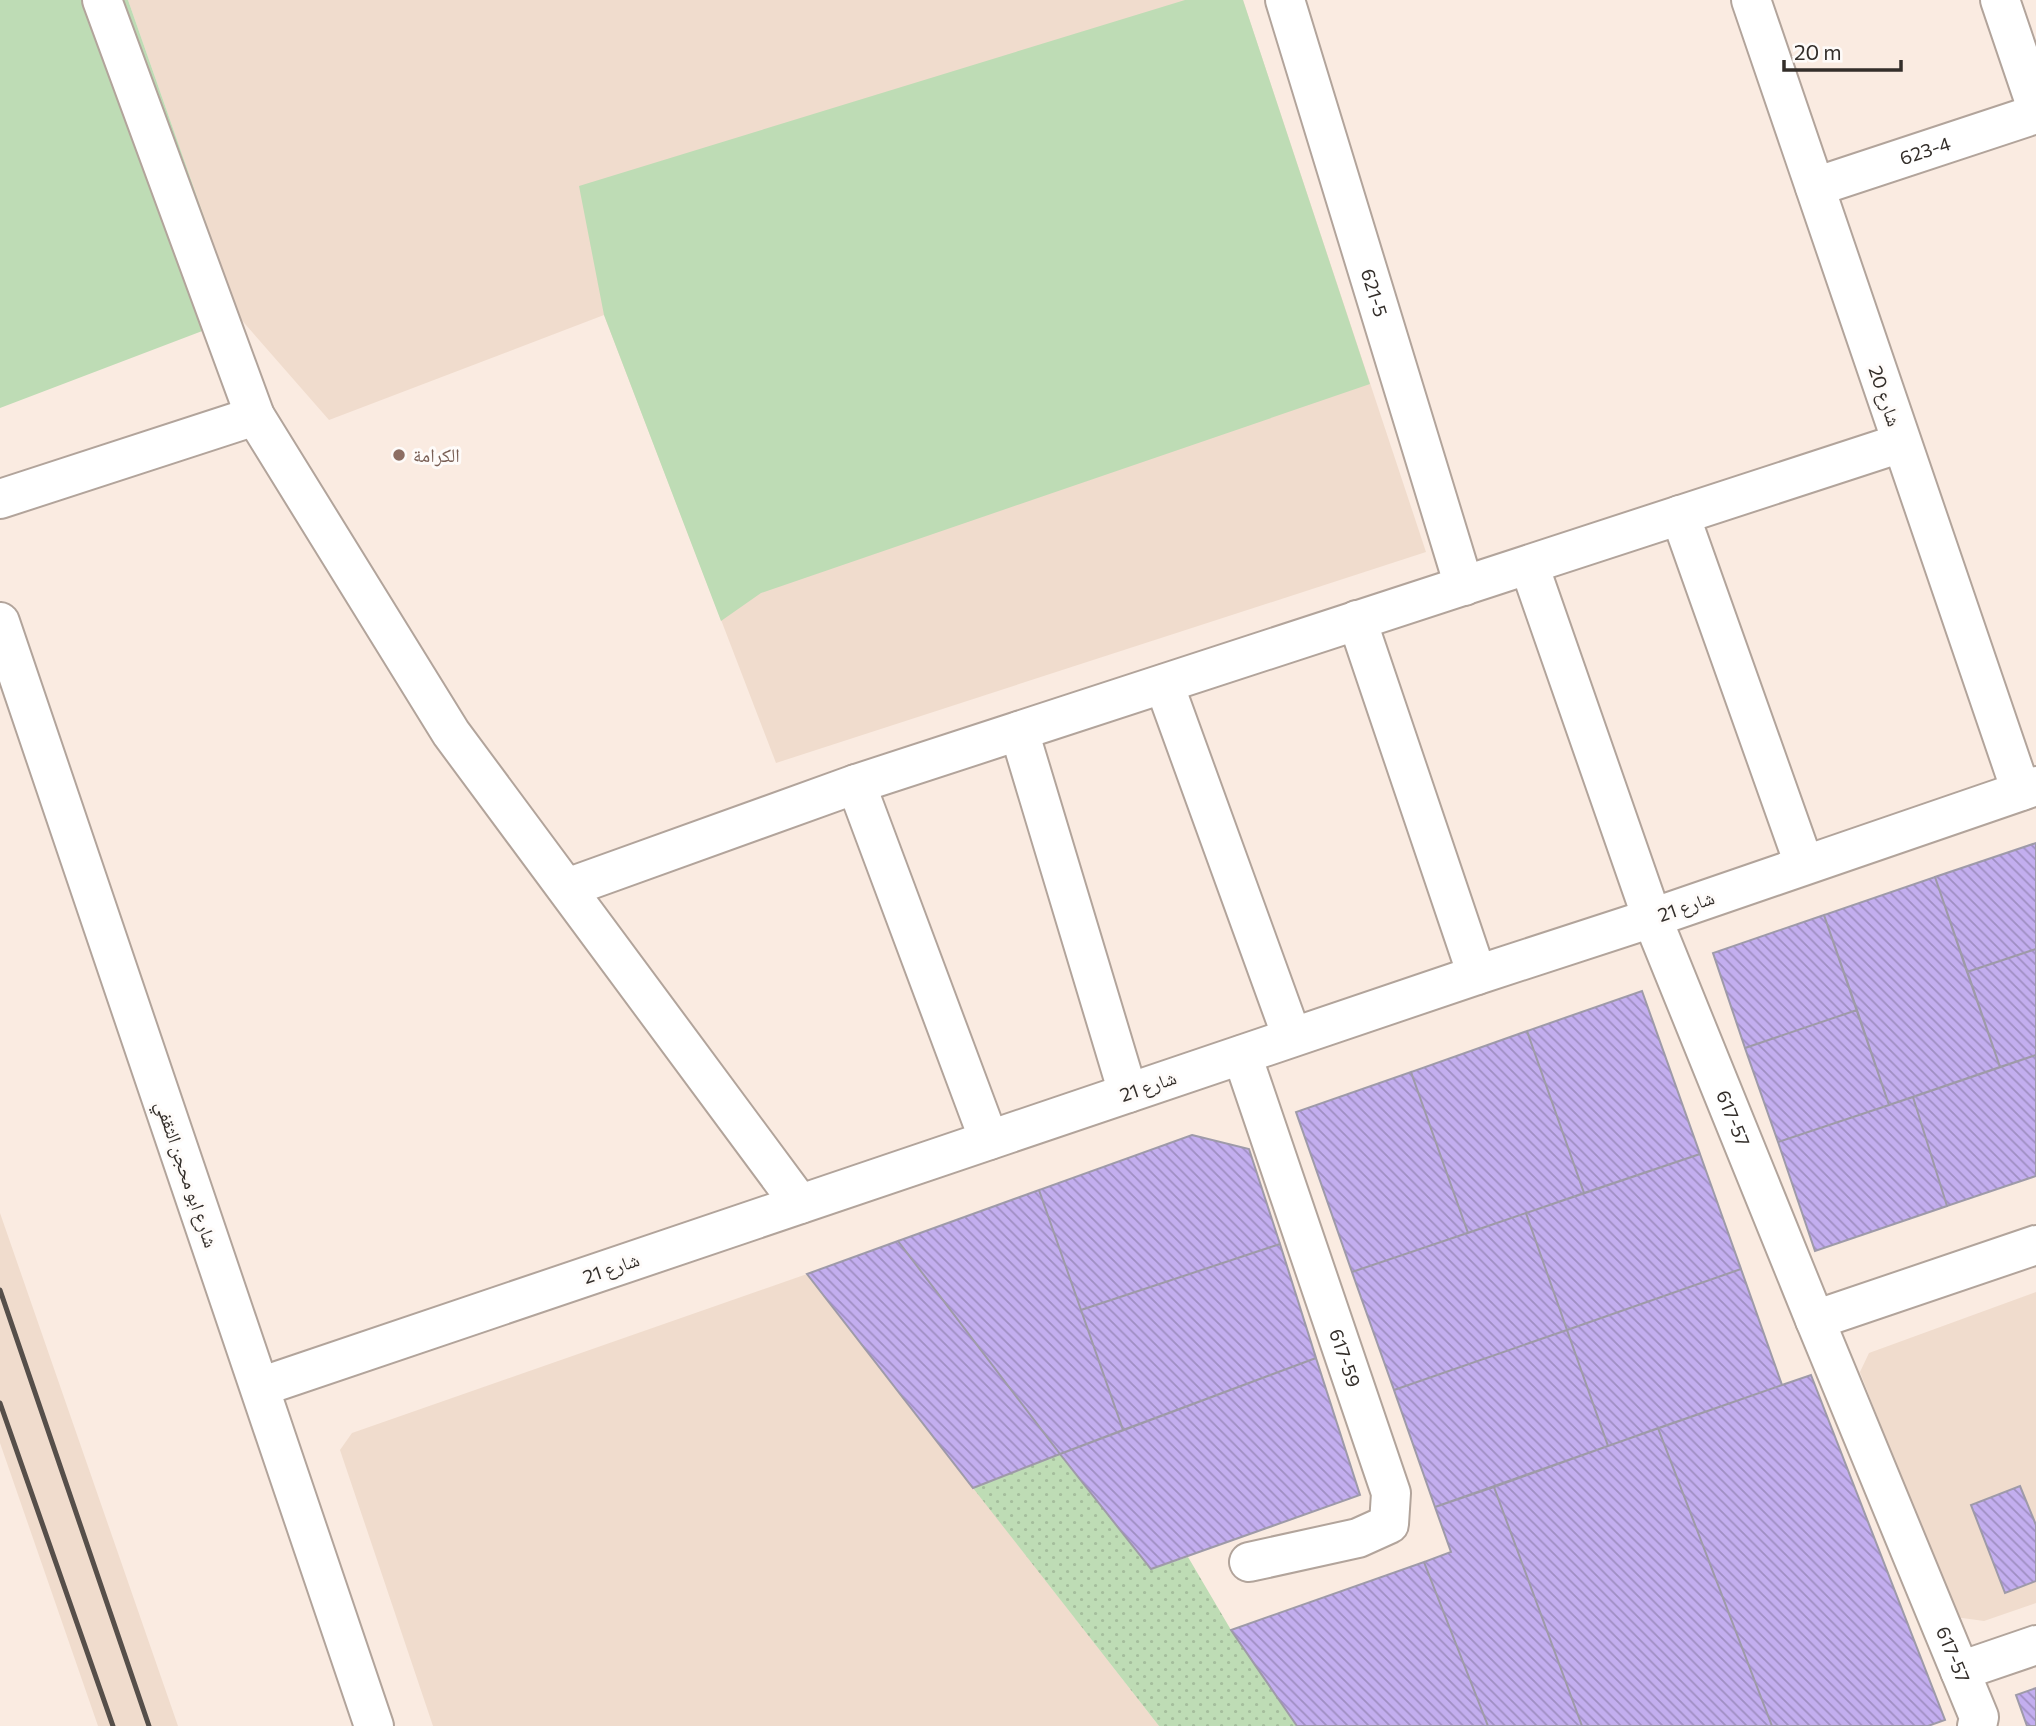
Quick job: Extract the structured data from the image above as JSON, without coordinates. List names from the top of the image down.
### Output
{
  "streets": {
    "street": [
      "623-4",
      "621-5",
      "شارع 20",
      "شارع 21",
      "617-57",
      "شارع ابو محجن الثقفي",
      "617-59"
    ]
  },
  "crossings": [
    ["623-4", "شارع 20"],
    ["شارع 20", "شارع 21"],
    ["شارع 21", "617-57"],
    ["شارع 21", "شارع ابو محجن الثقفي"],
    ["شارع 21", "617-59"]
  ],
  "places": ["الكرامة"],
  "scale_bar": "20 m"
}
